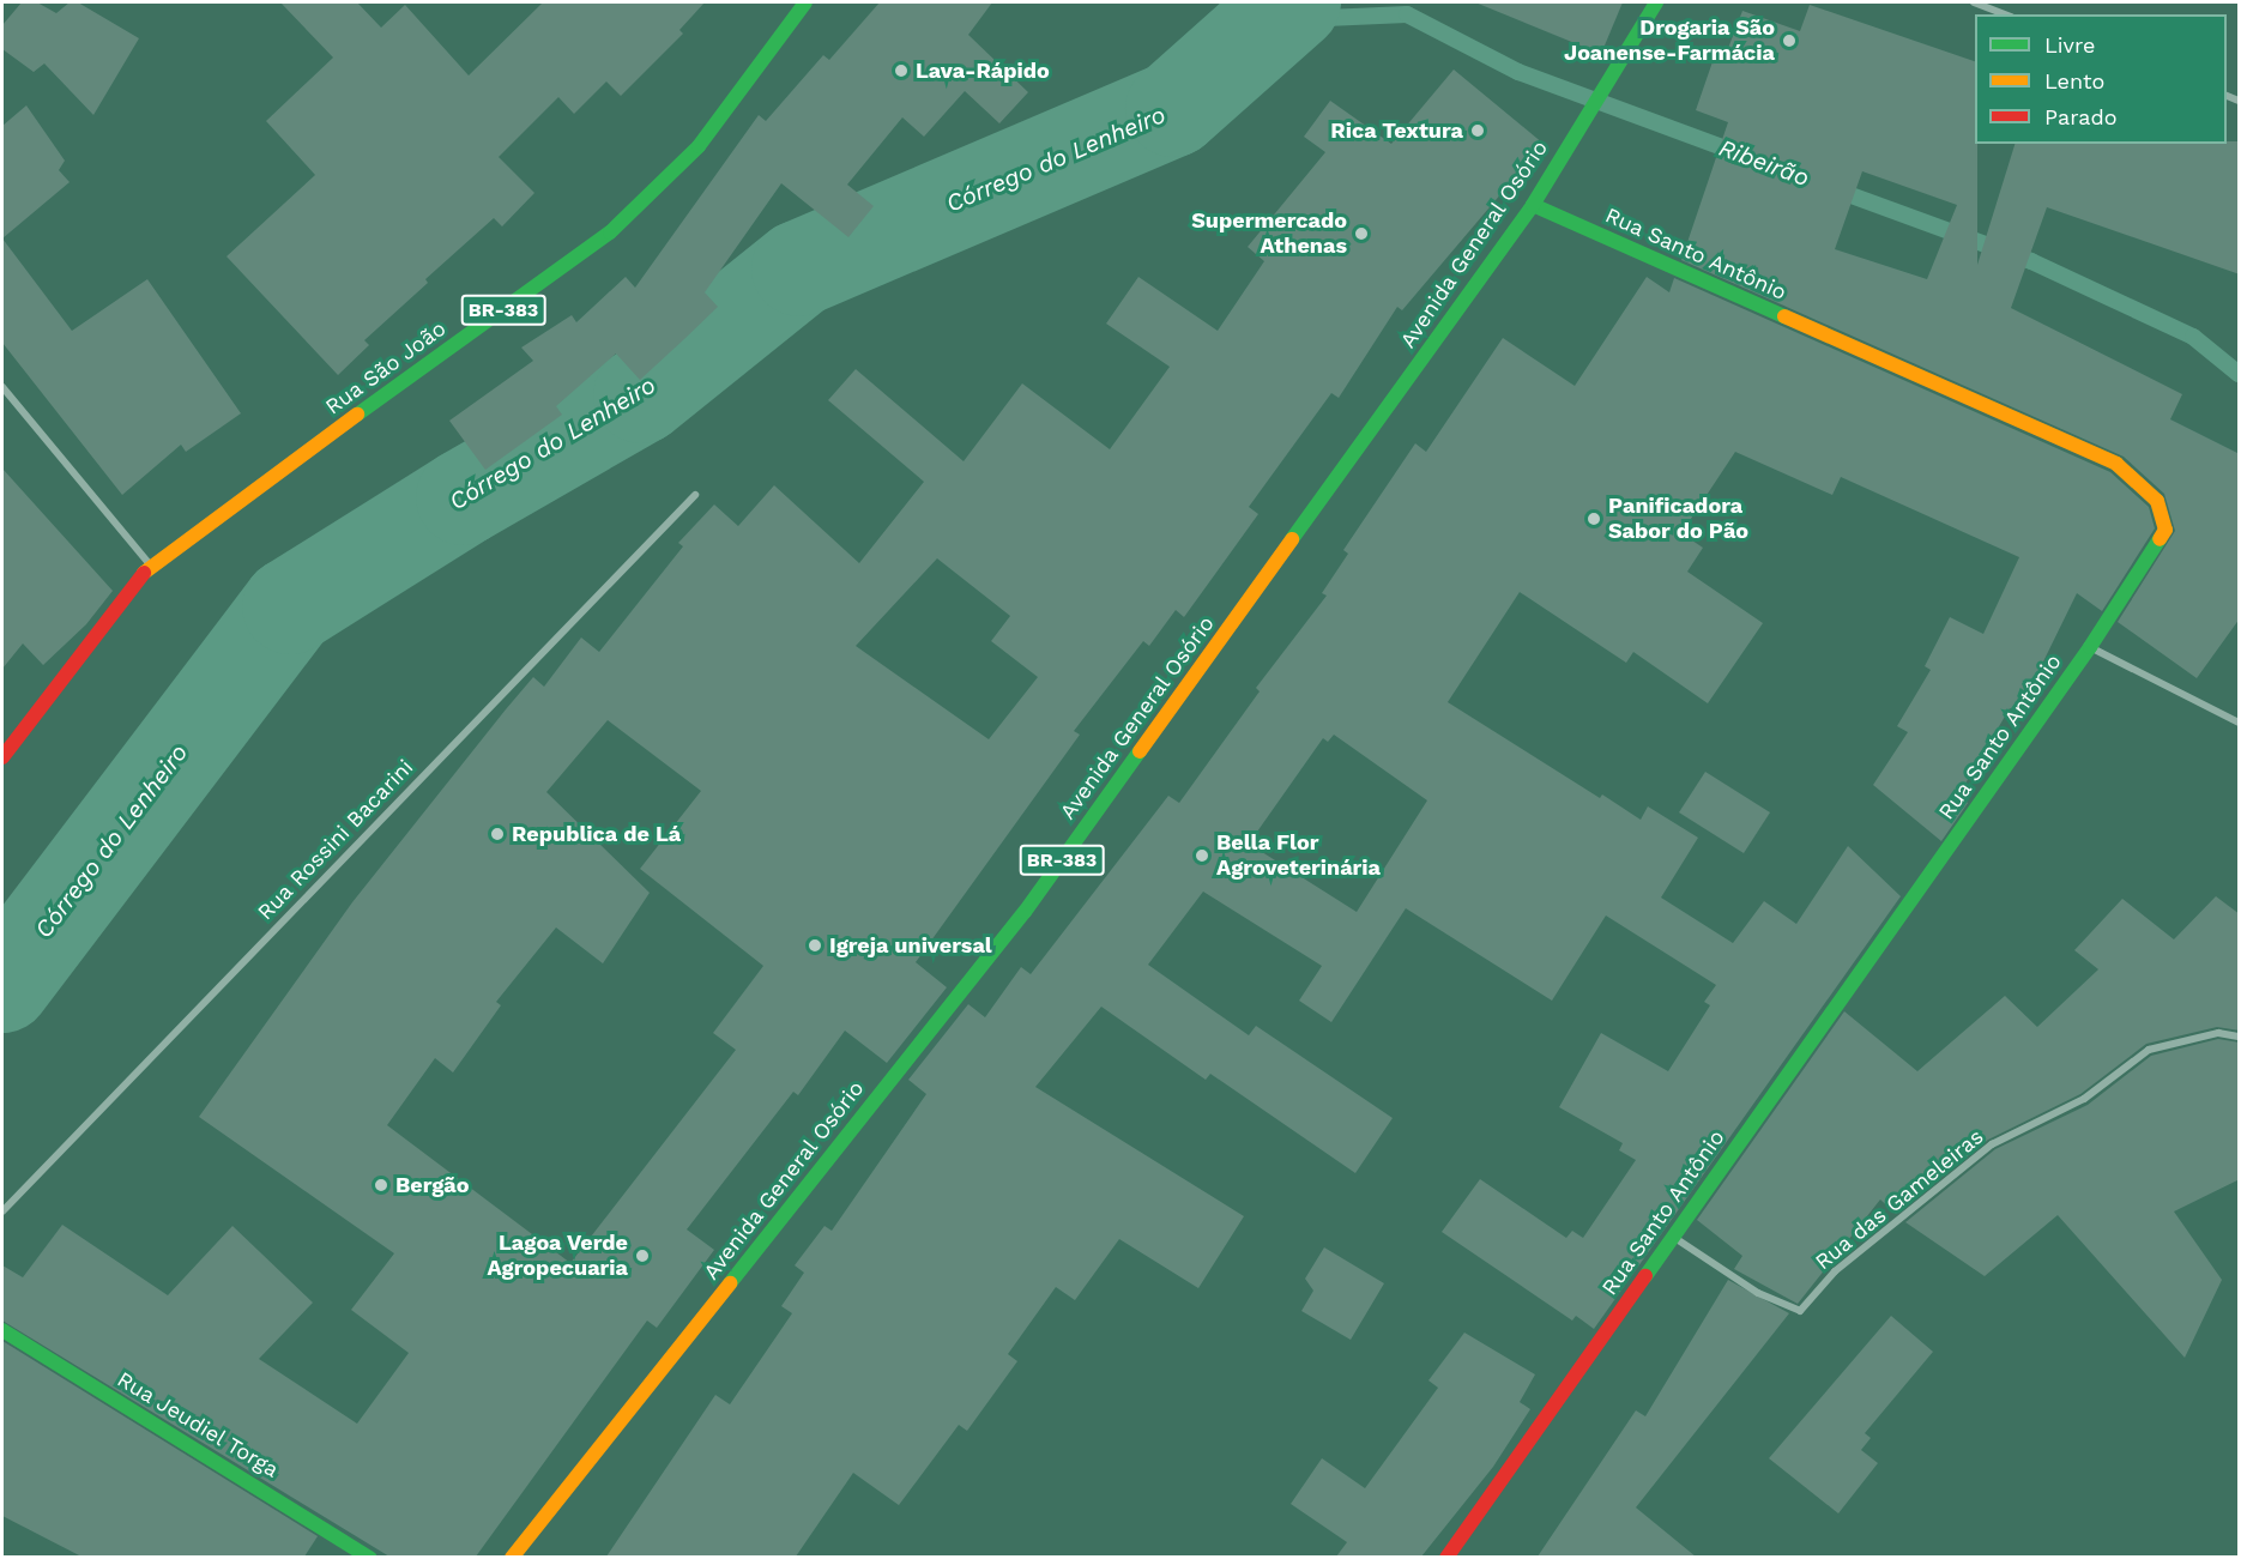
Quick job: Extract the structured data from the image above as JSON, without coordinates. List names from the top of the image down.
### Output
{
  "streets": {
    "main road": [
      "Avenida General Osório",
      "Rua Santo Antônio",
      "BR-383",
      "Rua São João",
      "Rua Jeudiel Torga"
    ],
    "street": ["Rua Rossini Bacarini", "Rua das Gameleiras"]
  },
  "crossings": [
    ["Avenida General Osório", "Rua Santo Antônio"],
    ["Rua Santo Antônio", "Rua das Gameleiras"],
    ["BR-383", "Rua São João"]
  ],
  "water": ["Córrego do Lenheiro", "Ribeirão"],
  "places": [
    "Drogaria São Joanense-Farmácia",
    "Lava-Rápido",
    "Rica Textura",
    "Supermercado Athenas",
    "Panificadora Sabor do Pão",
    "Republica de Lá",
    "Bella Flor Agroveterinária",
    "Igreja universal",
    "Bergão",
    "Lagoa Verde Agropecuaria"
  ],
  "legend": ["Livre", "Lento", "Parado"]
}
